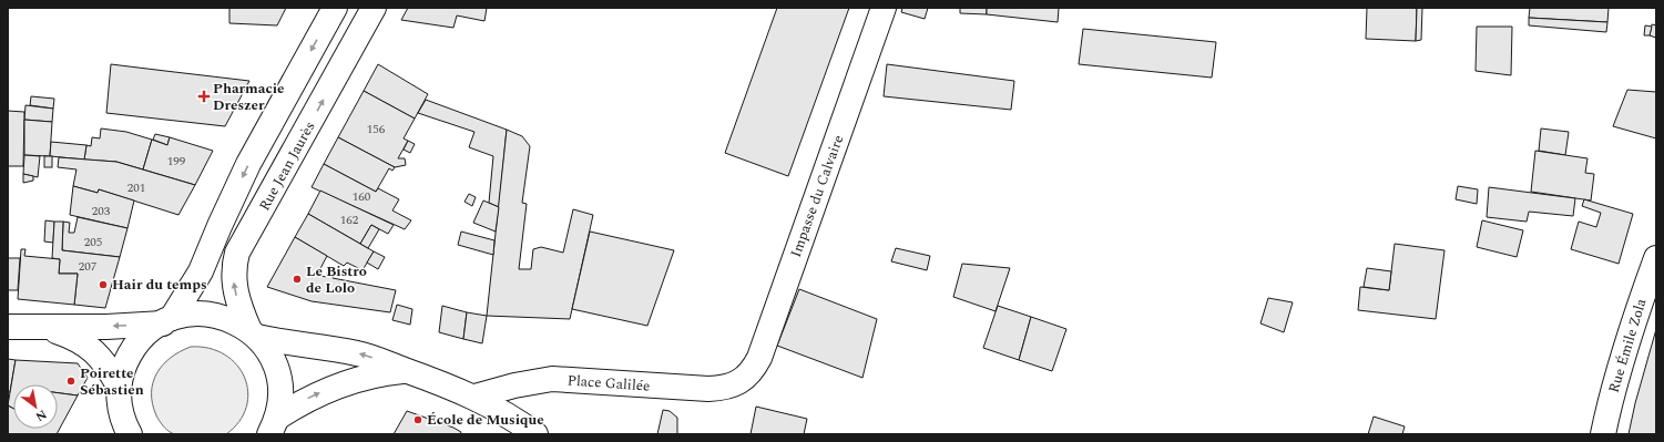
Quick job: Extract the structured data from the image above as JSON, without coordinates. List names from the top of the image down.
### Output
{
  "streets": {
    "street": [
      "Rue Jean Jaurès",
      "Impasse du Calvaire",
      "Rue Émile Zola",
      "Place Galilée"
    ]
  },
  "crossings": [
    ["Impasse du Calvaire", "Place Galilée"]
  ],
  "places": {
    "health": ["Pharmacie Dreszer"],
    "other": [
      "Le Bistro de Lolo",
      "Hair du temps",
      "Poirette Sébastien",
      "École de Musique"
    ]
  },
  "house_numbers": [
    "156",
    "199",
    "201",
    "160",
    "203",
    "162",
    "205",
    "207"
  ],
  "north": "bottom right"
}
